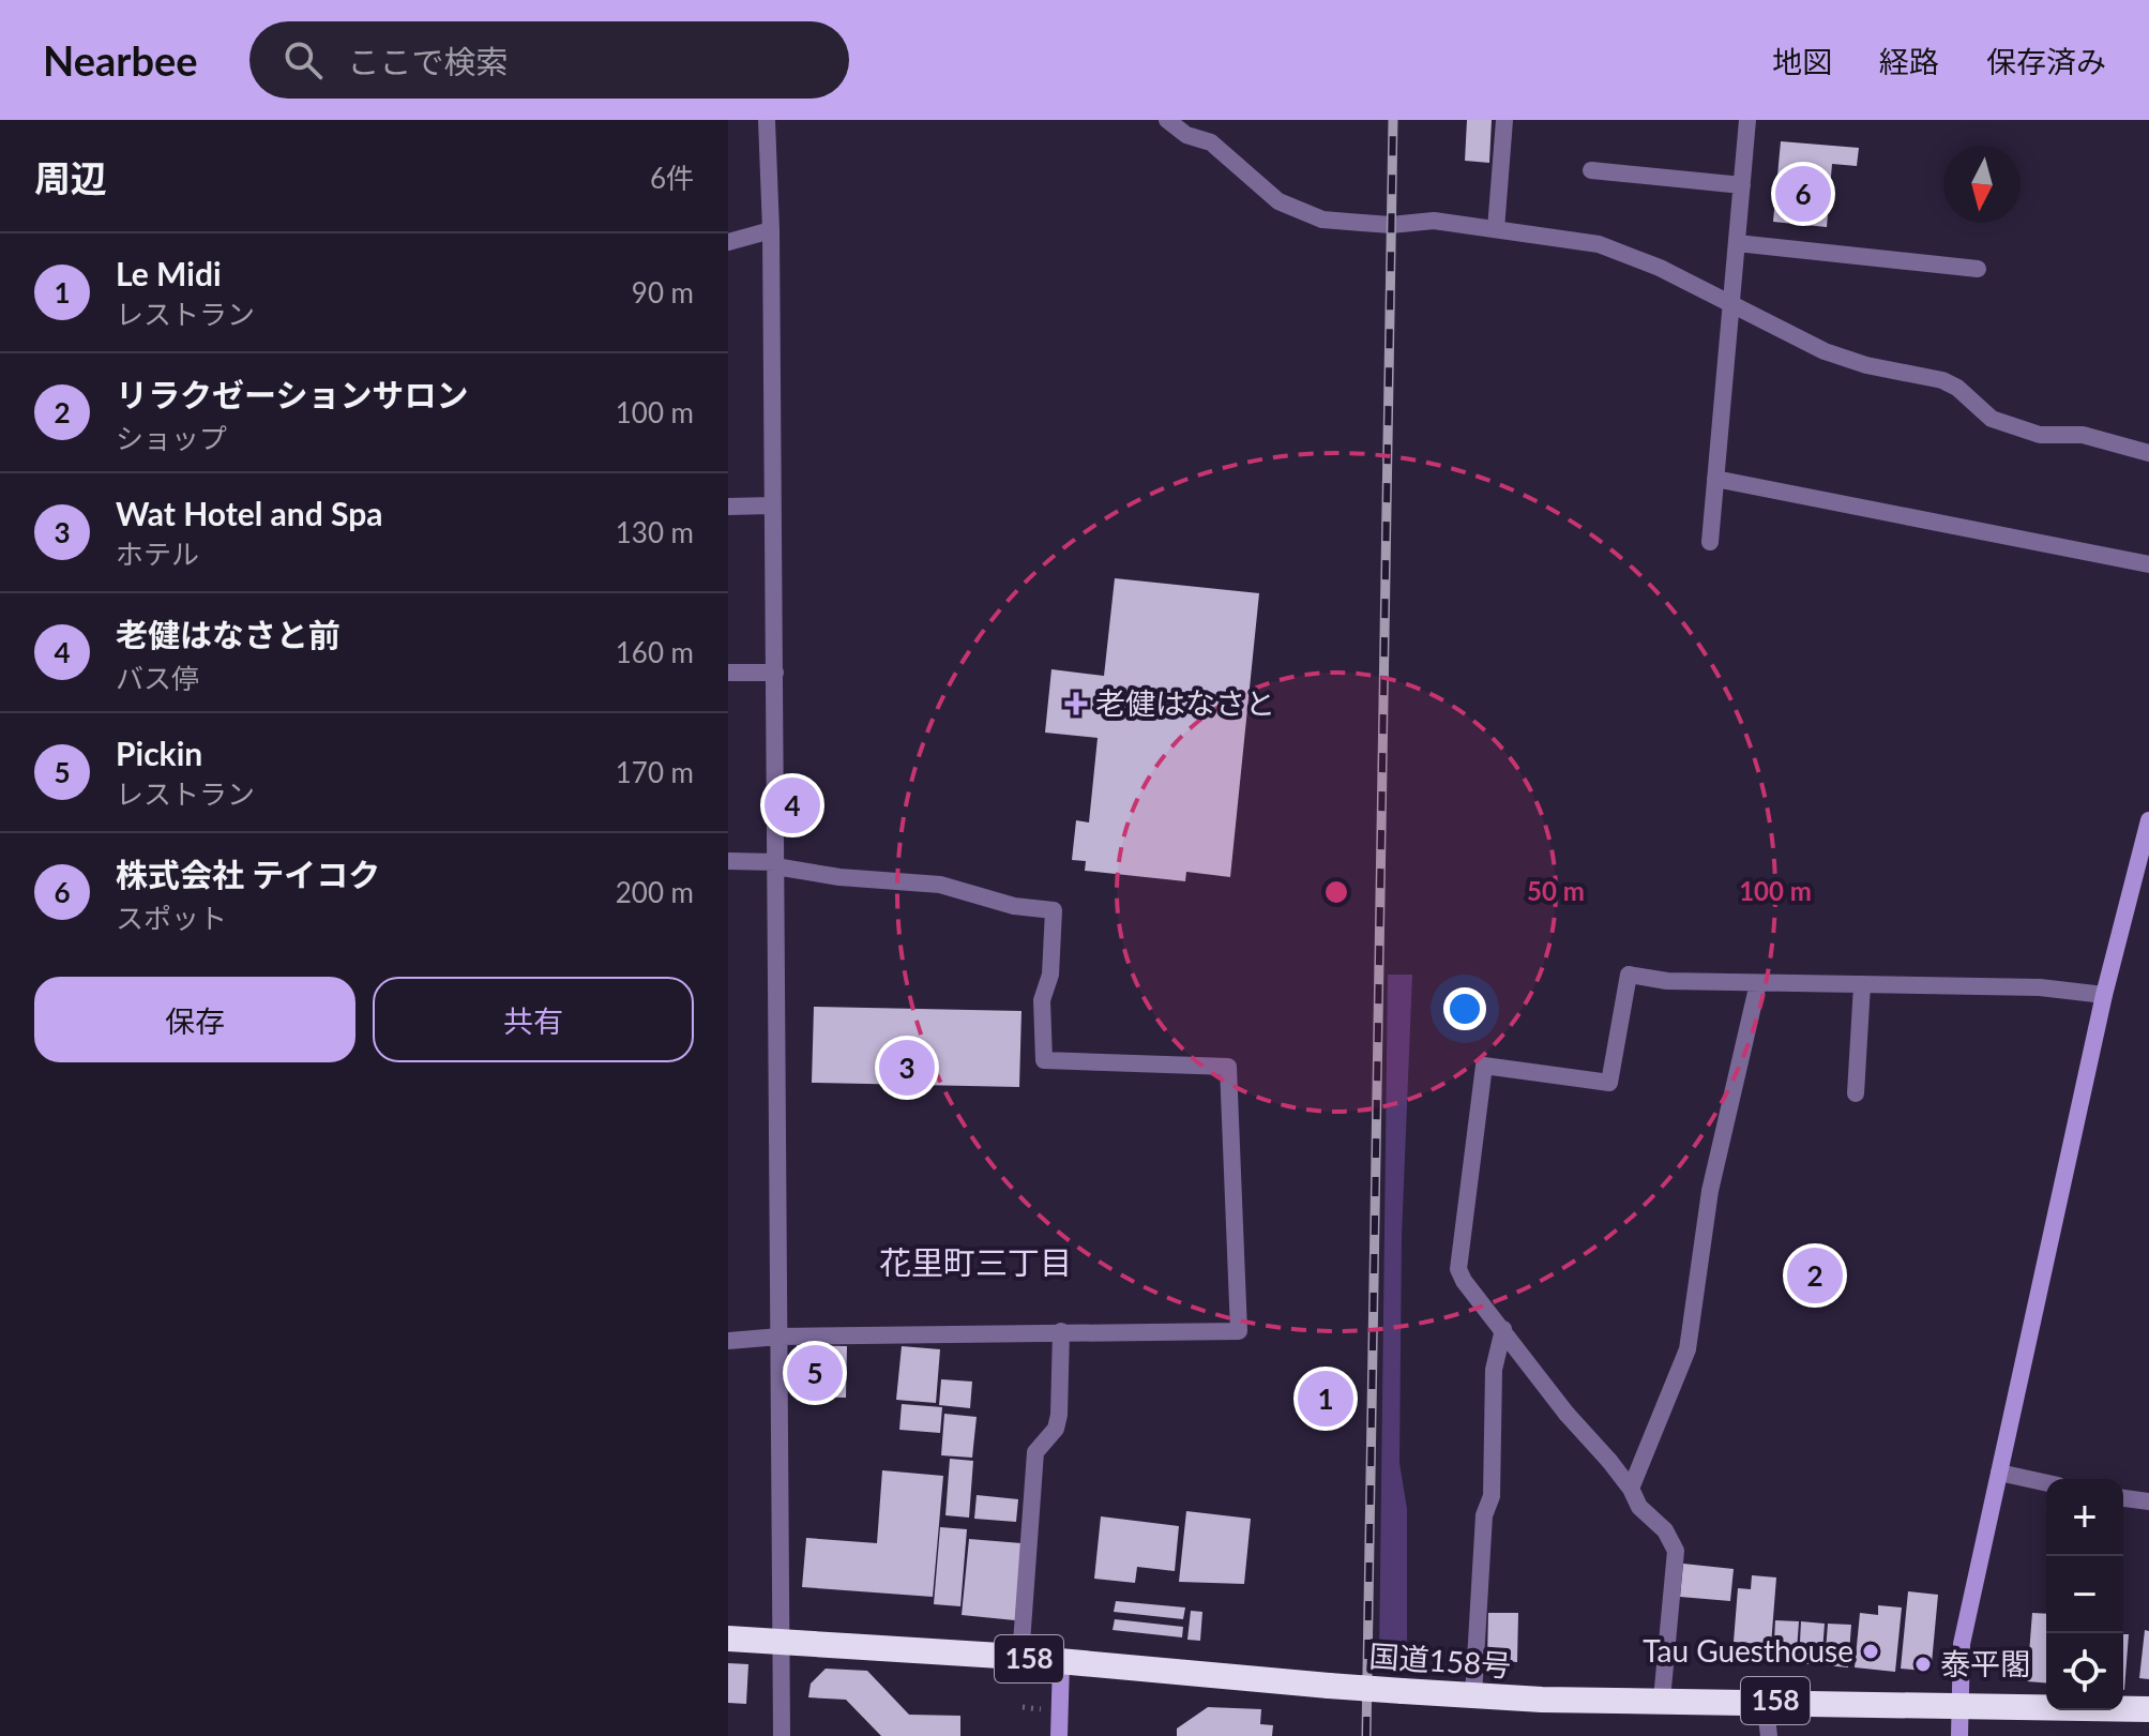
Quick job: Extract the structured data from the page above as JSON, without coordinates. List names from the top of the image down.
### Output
{
  "streets": {
    "highway": ["158", "国道158号"]
  },
  "districts": ["花里町三丁目"],
  "places": {
    "health": ["老健はなさと"],
    "other": ["Tau Guesthouse", "泰平閣"]
  },
  "north": "bottom",
  "page": {
    "header": "Nearbee",
    "search": "ここで検索",
    "nav": ["地図", "経路", "保存済み"],
    "heading": ["周辺", "6件"],
    "pins": [
      "6",
      "4",
      "3",
      "2",
      "5",
      "1"
    ],
    "list": [
      {
        "mark": "1",
        "name": "Le Midi",
        "note": "レストラン",
        "value": "90 m"
      },
      {
        "mark": "2",
        "name": "リラクゼーションサロン",
        "note": "ショップ",
        "value": "100 m"
      },
      {
        "mark": "3",
        "name": "Wat Hotel and Spa",
        "note": "ホテル",
        "value": "130 m"
      },
      {
        "mark": "4",
        "name": "老健はなさと前",
        "note": "バス停",
        "value": "160 m"
      },
      {
        "mark": "5",
        "name": "Pickin",
        "note": "レストラン",
        "value": "170 m"
      },
      {
        "mark": "6",
        "name": "株式会社 テイコク",
        "note": "スポット",
        "value": "200 m"
      }
    ],
    "buttons": ["保存", "共有"],
    "map_buttons": ["+", "−"]
  },
  "rings": ["50 m", "100 m"]
}
